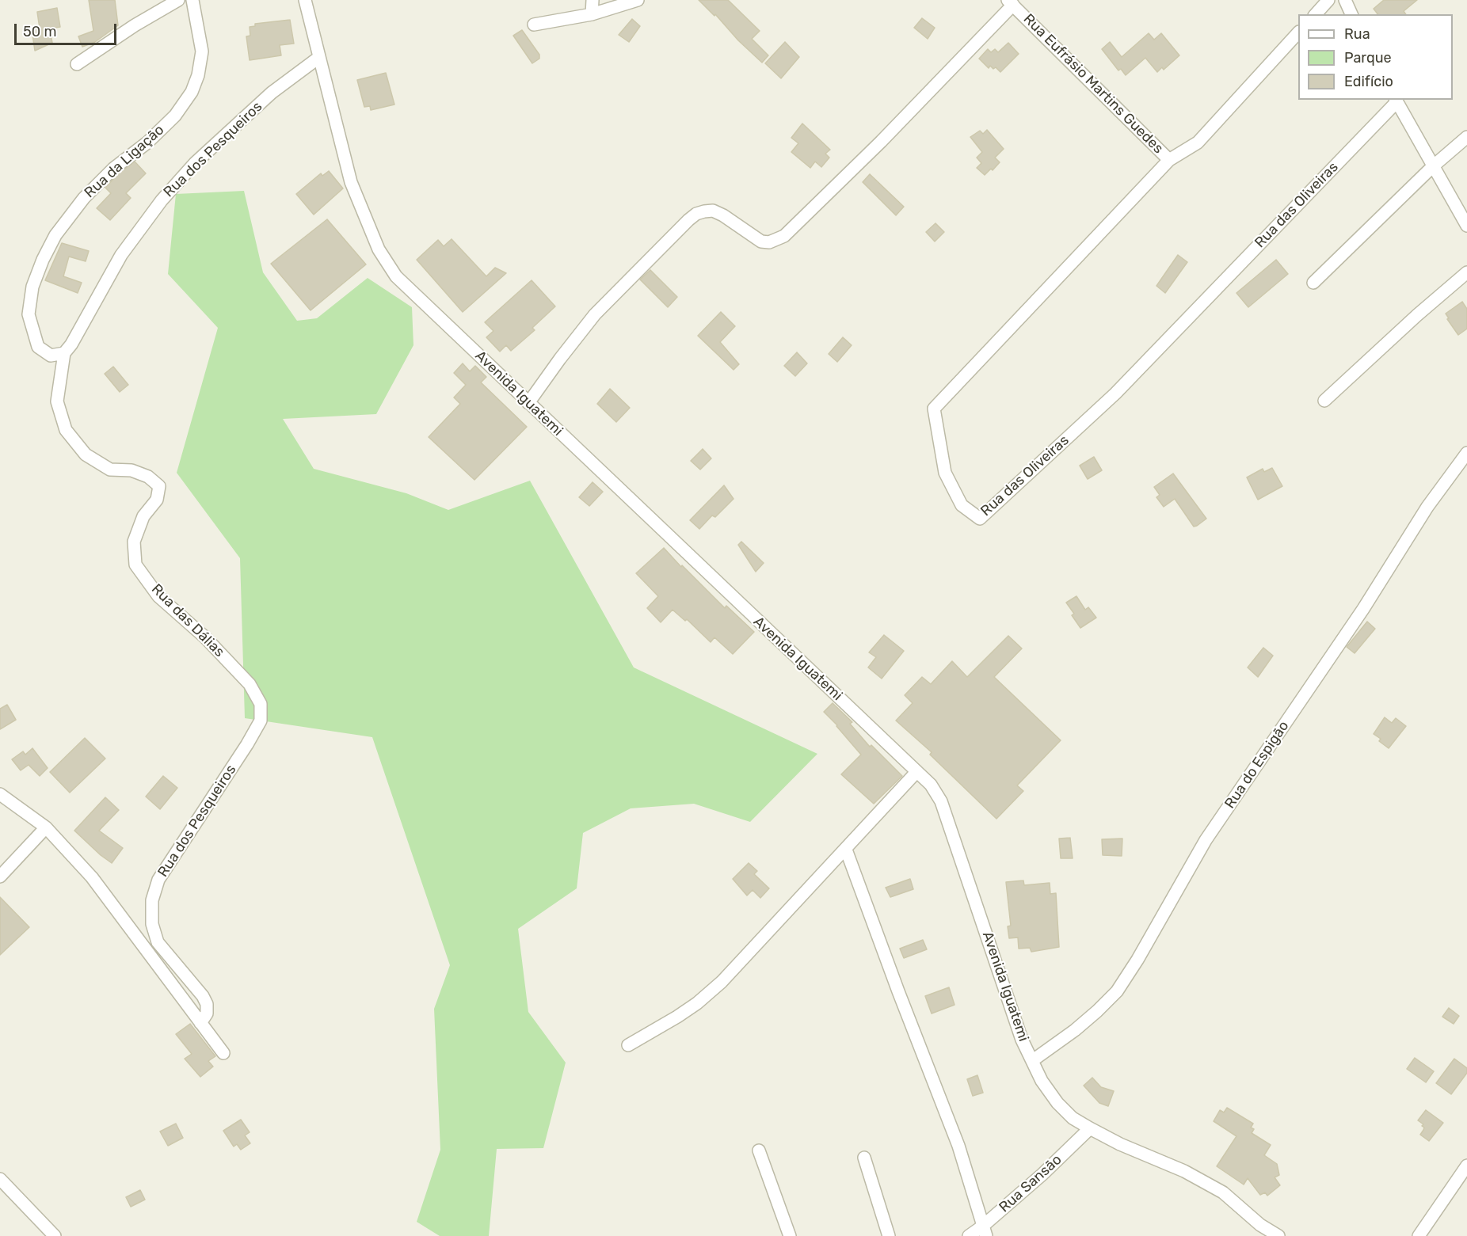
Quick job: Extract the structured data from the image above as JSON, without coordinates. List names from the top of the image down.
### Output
{
  "streets": {
    "street": [
      "Rua Eufrásio Martins Guedes",
      "Rua dos Pesqueiros",
      "Rua da Ligação",
      "Rua das Oliveiras",
      "Avenida Iguatemi",
      "Rua das Dálias",
      "Rua do Espigão",
      "Rua Sansão"
    ]
  },
  "crossings": [
    ["Rua Eufrásio Martins Guedes", "Rua das Oliveiras"],
    ["Rua dos Pesqueiros", "Rua da Ligação"],
    ["Rua dos Pesqueiros", "Avenida Iguatemi"],
    ["Rua dos Pesqueiros", "Rua das Dálias"],
    ["Rua da Ligação", "Rua das Dálias"],
    ["Avenida Iguatemi", "Rua do Espigão"],
    ["Avenida Iguatemi", "Rua Sansão"]
  ],
  "legend": ["Rua", "Parque", "Edifício"],
  "scale_bar": "50 m"
}
